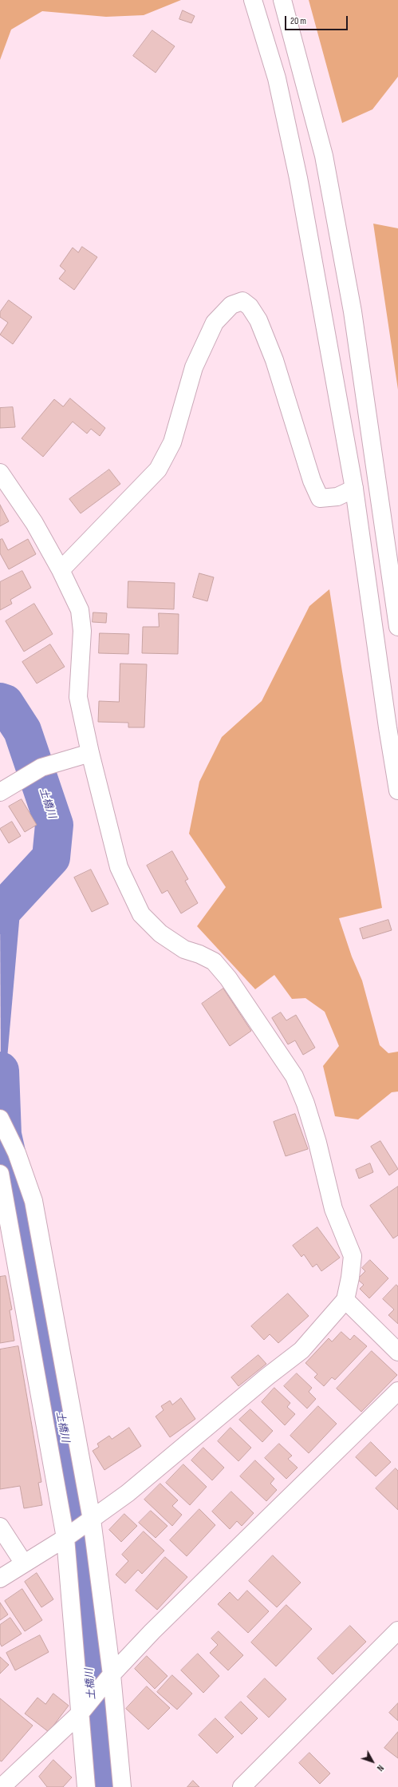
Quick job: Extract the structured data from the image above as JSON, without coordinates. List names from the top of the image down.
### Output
{
  "water": ["土橋川"],
  "scale_bar": "20 m",
  "north": "bottom right"
}
